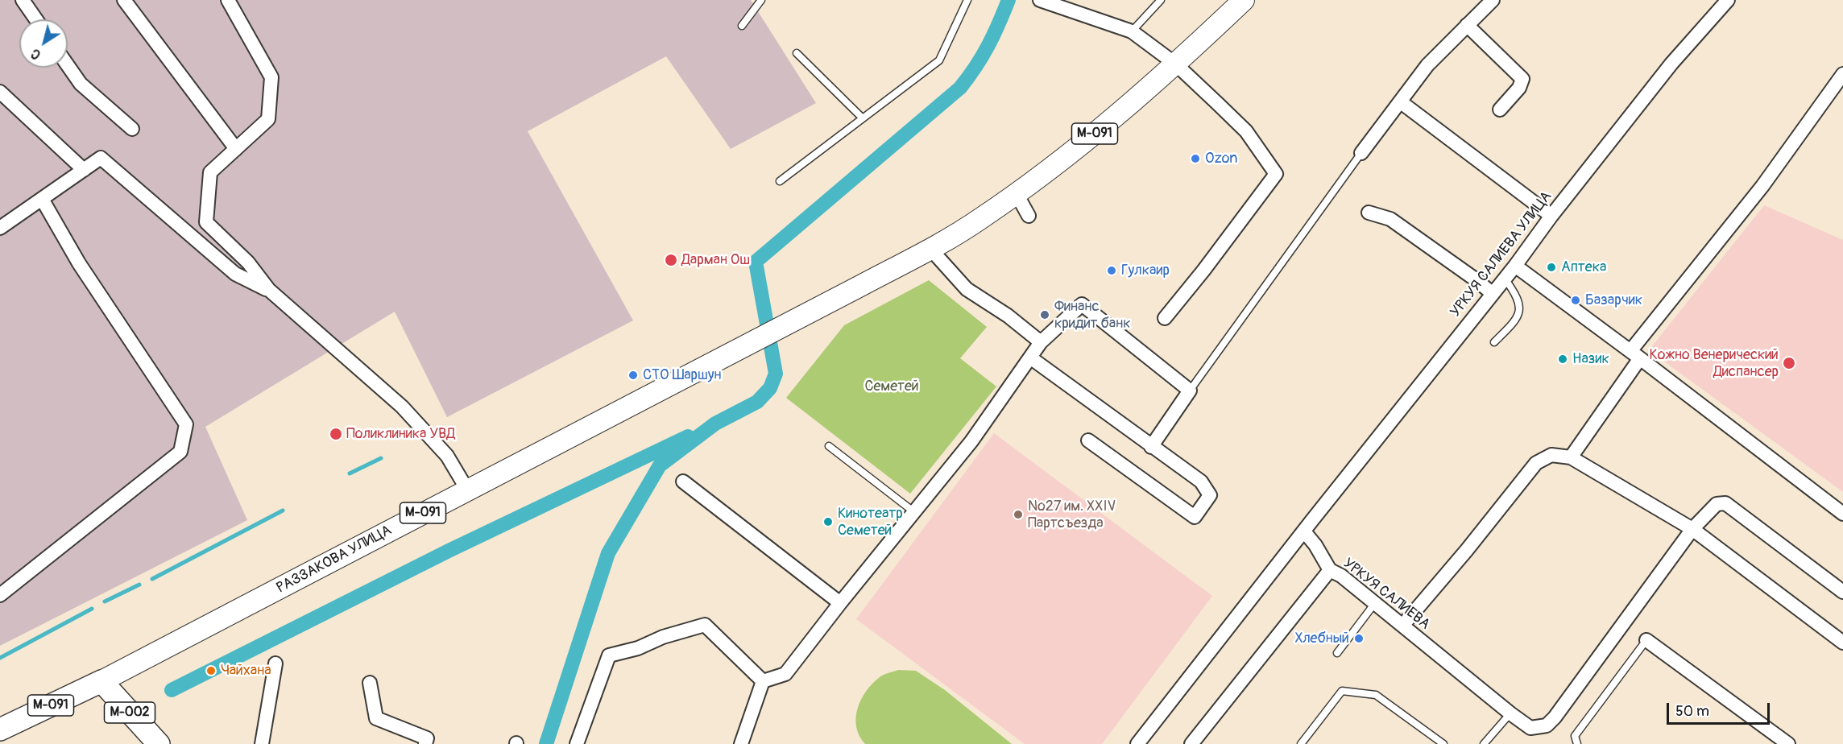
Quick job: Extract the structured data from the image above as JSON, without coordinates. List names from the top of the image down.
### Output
{
  "streets": {
    "highway": ["М-091", "РАЗЗАКОВА УЛИЦА", "M-002"],
    "street": ["УРКУЯ САЛИЕВА УЛИЦА", "УРКУЯ САЛИЕВА"]
  },
  "crossings": [
    ["М-091", "РАЗЗАКОВА УЛИЦА"],
    ["РАЗЗАКОВА УЛИЦА", "M-002"]
  ],
  "parks": ["Семетей"],
  "places": [
    "Ozon",
    "Дарман Ош",
    "Аптека",
    "Гулкаир",
    "Базарчик",
    "Финанс кридит банк",
    "Назик",
    "Кожно Венерический Диспансер",
    "СТО Шаршун",
    "Поликлиника УВД",
    "№27 им. XXIV Партсъезда",
    "Кинотеатр Семетей",
    "Хлебный",
    "Чайхана"
  ],
  "scale_bar": "50 m",
  "north": "bottom left"
}
